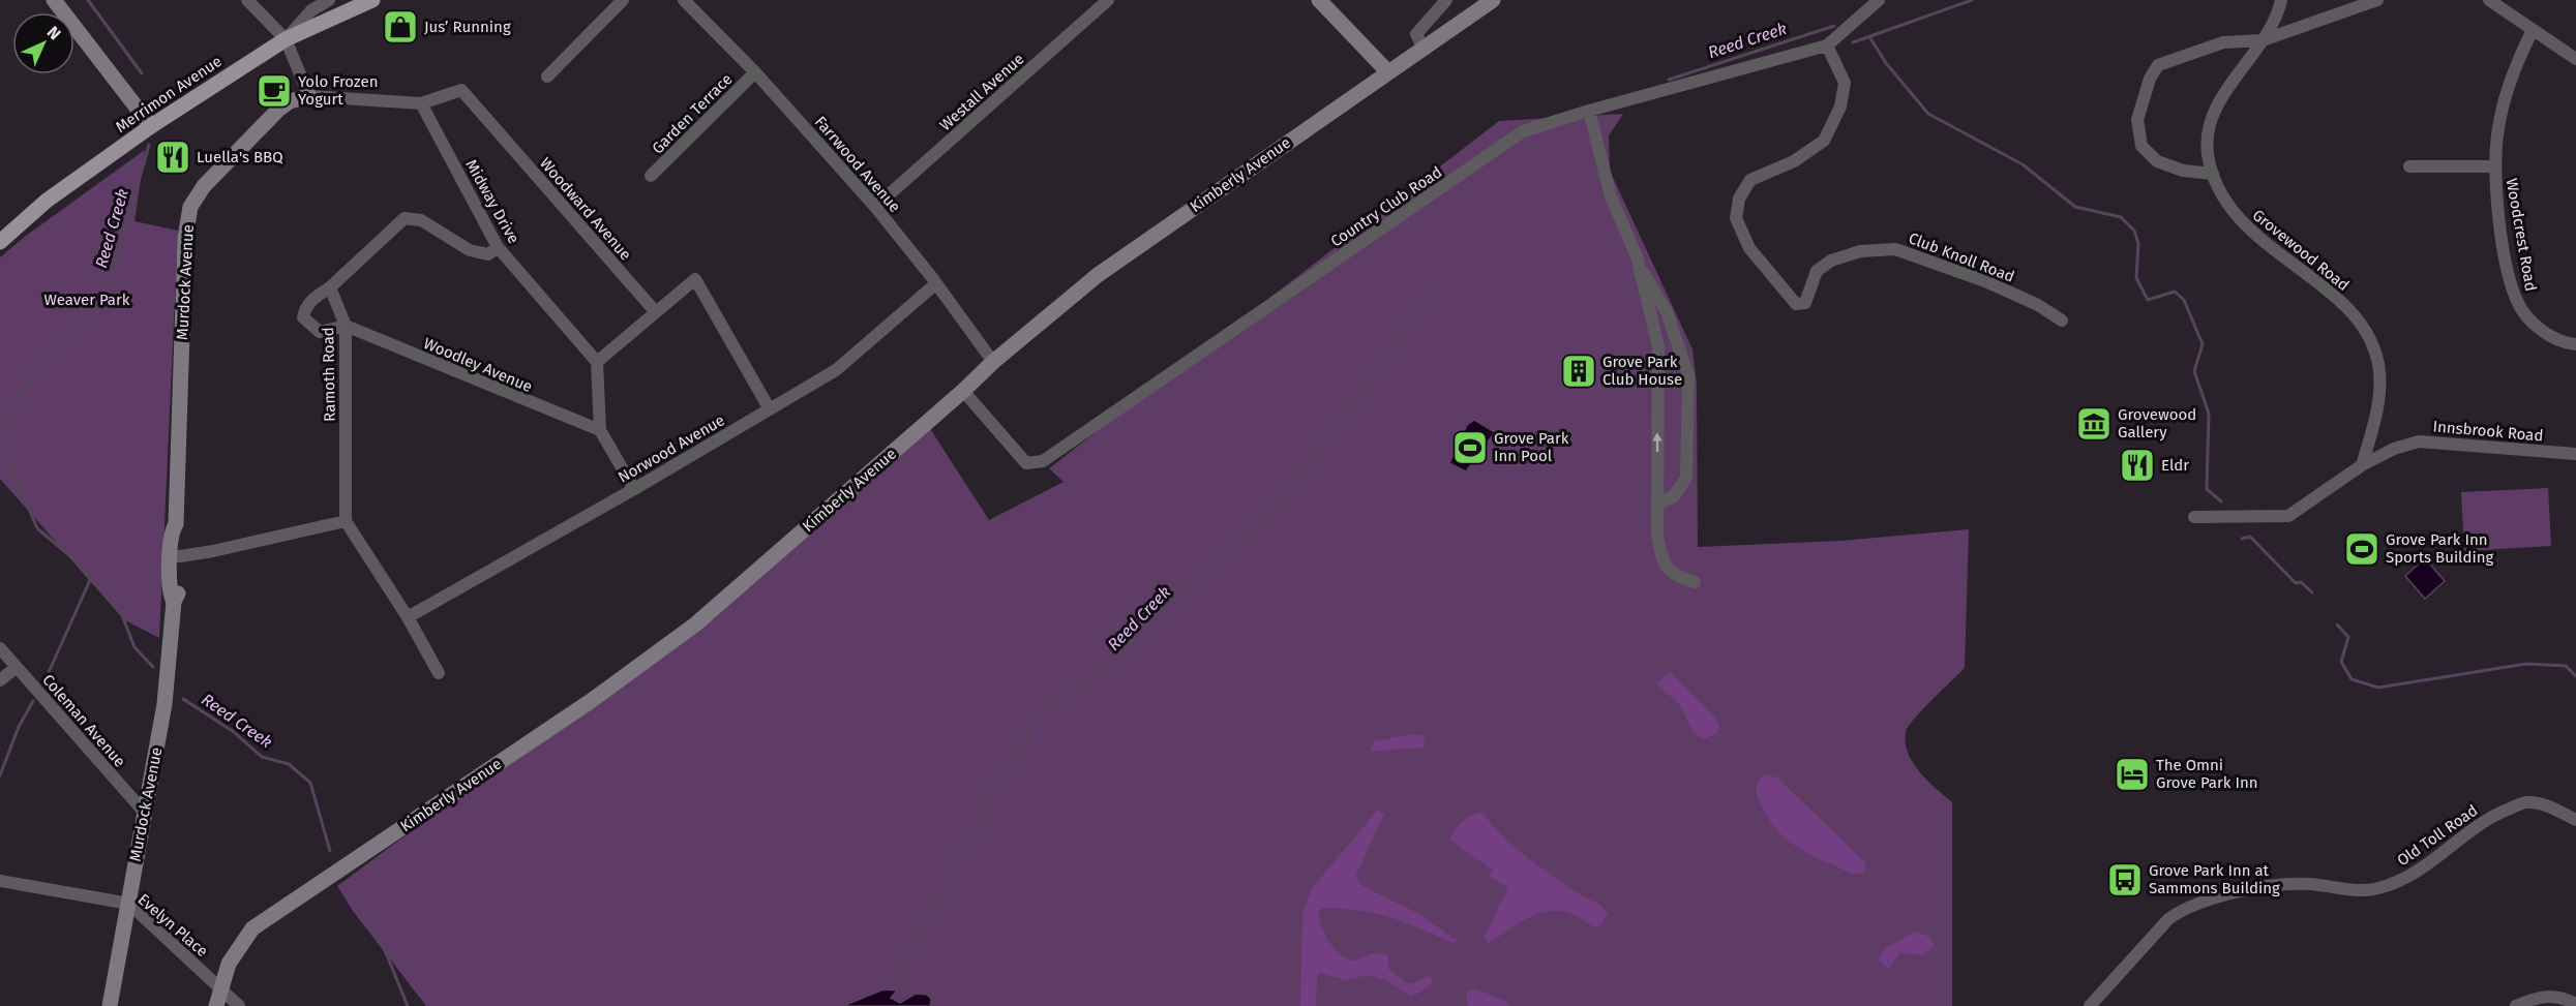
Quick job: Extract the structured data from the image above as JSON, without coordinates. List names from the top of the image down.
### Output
{
  "streets": {
    "main road": ["Merrimon Avenue"],
    "street": [
      "Westall Avenue",
      "Garden Terrace",
      "Farrwood Avenue",
      "Kimberly Avenue",
      "Midway Drive",
      "Country Club Road",
      "Woodward Avenue",
      "Woodcrest Road",
      "Grovewood Road",
      "Club Knoll Road",
      "Murdock Avenue",
      "Woodley Avenue",
      "Ramoth Road",
      "Innsbrook Road",
      "Norwood Avenue",
      "Coleman Avenue",
      "Old Toll Road",
      "Evelyn Place"
    ]
  },
  "crossings": [
    ["Westall Avenue", "Farrwood Avenue"],
    ["Garden Terrace", "Farrwood Avenue"],
    ["Farrwood Avenue", "Kimberly Avenue"],
    ["Farrwood Avenue", "Norwood Avenue"],
    ["Kimberly Avenue", "Country Club Road"],
    ["Kimberly Avenue", "Evelyn Place"],
    ["Midway Drive", "Woodward Avenue"],
    ["Country Club Road", "Club Knoll Road"],
    ["Woodward Avenue", "Murdock Avenue"],
    ["Grovewood Road", "Innsbrook Road"],
    ["Murdock Avenue", "Coleman Avenue"],
    ["Murdock Avenue", "Evelyn Place"],
    ["Woodley Avenue", "Ramoth Road"]
  ],
  "water": ["Reed Creek"],
  "parks": ["Weaver Park"],
  "places": {
    "shop": ["Jus’ Running"],
    "cafe": ["Yolo Frozen Yogurt"],
    "restaurant": ["Luella's BBQ", "Eldr"],
    "building": ["Grove Park Club House"],
    "museum": ["Grovewood Gallery"],
    "sports": ["Grove Park Inn Pool", "Grove Park Inn Sports Building"],
    "hotel": ["The Omni Grove Park Inn"],
    "bus stop": ["Grove Park Inn at Sammons Building"]
  },
  "north": "top right"
}
